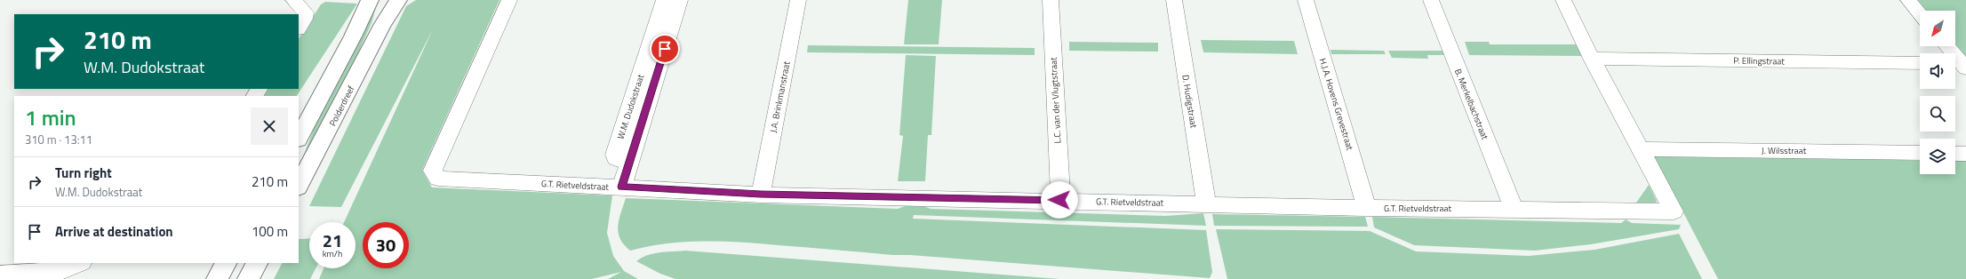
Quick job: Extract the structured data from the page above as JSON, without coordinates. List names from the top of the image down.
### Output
{
  "streets": {
    "main road": ["Polderdreef"],
    "street": [
      "P. Ellingstraat",
      "J.A. Brinkmanstraat",
      "L.C. van der Vlugtstraat",
      "D. Hudigstraat",
      "H.J.A. Hovens Grevestraat",
      "B. Merkelbachstraat",
      "W.M. Dudokstraat",
      "J. Wilsstraat",
      "G.T. Rietveldstraat"
    ]
  },
  "crossings": [
    ["P. Ellingstraat", "G.T. Rietveldstraat"],
    ["J.A. Brinkmanstraat", "G.T. Rietveldstraat"],
    ["L.C. van der Vlugtstraat", "G.T. Rietveldstraat"],
    ["D. Hudigstraat", "G.T. Rietveldstraat"],
    ["H.J.A. Hovens Grevestraat", "G.T. Rietveldstraat"],
    ["B. Merkelbachstraat", "G.T. Rietveldstraat"],
    ["W.M. Dudokstraat", "G.T. Rietveldstraat"],
    ["J. Wilsstraat", "G.T. Rietveldstraat"]
  ],
  "north": "bottom left",
  "page": {
    "turn": ["210 m", "W.M. Dudokstraat"],
    "heading": ["1 min", "310 m · 13:11"],
    "list": [
      {
        "name": "Turn right",
        "note": "W.M. Dudokstraat",
        "value": "210 m"
      },
      {
        "name": "Arrive at destination",
        "value": "100 m"
      }
    ],
    "speed": "21 km/h",
    "limit": "30"
  }
}
